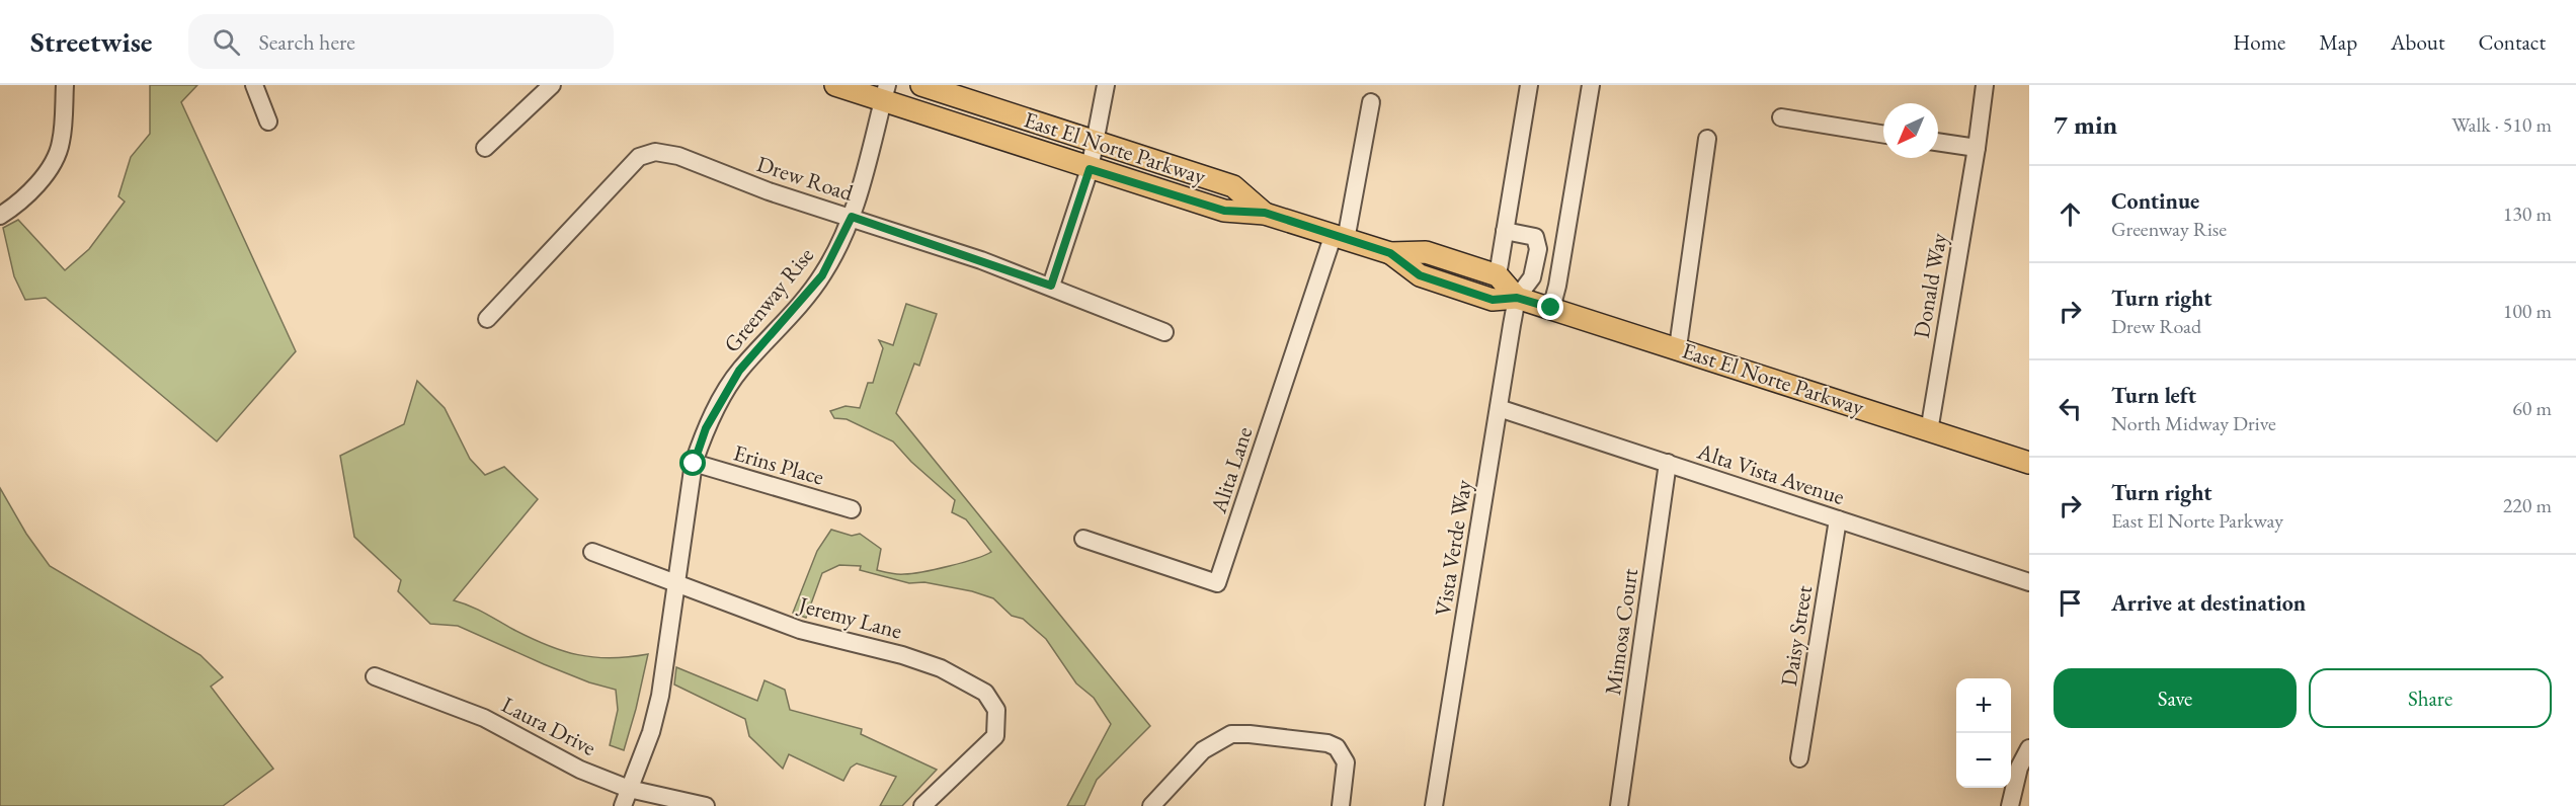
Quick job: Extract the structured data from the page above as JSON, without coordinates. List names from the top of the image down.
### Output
{
  "streets": {
    "main road": ["East El Norte Parkway"],
    "street": [
      "Drew Road",
      "Donald Way",
      "Greenway Rise",
      "Erins Place",
      "Alita Lane",
      "Alta Vista Avenue",
      "Vista Verde Way",
      "Jeremy Lane",
      "Mimosa Court",
      "Daisy Street",
      "Laura Drive"
    ]
  },
  "crossings": [
    ["East El Norte Parkway", "Donald Way"],
    ["East El Norte Parkway", "Greenway Rise"],
    ["East El Norte Parkway", "Alita Lane"],
    ["East El Norte Parkway", "Vista Verde Way"],
    ["Drew Road", "Greenway Rise"],
    ["Greenway Rise", "Erins Place"],
    ["Greenway Rise", "Jeremy Lane"],
    ["Greenway Rise", "Laura Drive"],
    ["Alta Vista Avenue", "Vista Verde Way"],
    ["Alta Vista Avenue", "Mimosa Court"],
    ["Alta Vista Avenue", "Daisy Street"]
  ],
  "north": "bottom left",
  "page": {
    "header": "Streetwise",
    "search": "Search here",
    "nav": [
      "Home",
      "Map",
      "About",
      "Contact"
    ],
    "heading": ["7 min", "Walk · 510 m"],
    "list": [
      ["Continue", "Greenway Rise", "130 m"],
      ["Turn right", "Drew Road", "100 m"],
      ["Turn left", "North Midway Drive", "60 m"],
      ["Turn right", "East El Norte Parkway", "220 m"],
      "Arrive at destination"
    ],
    "buttons": ["Save", "Share"],
    "map_buttons": ["+", "−"]
  }
}
